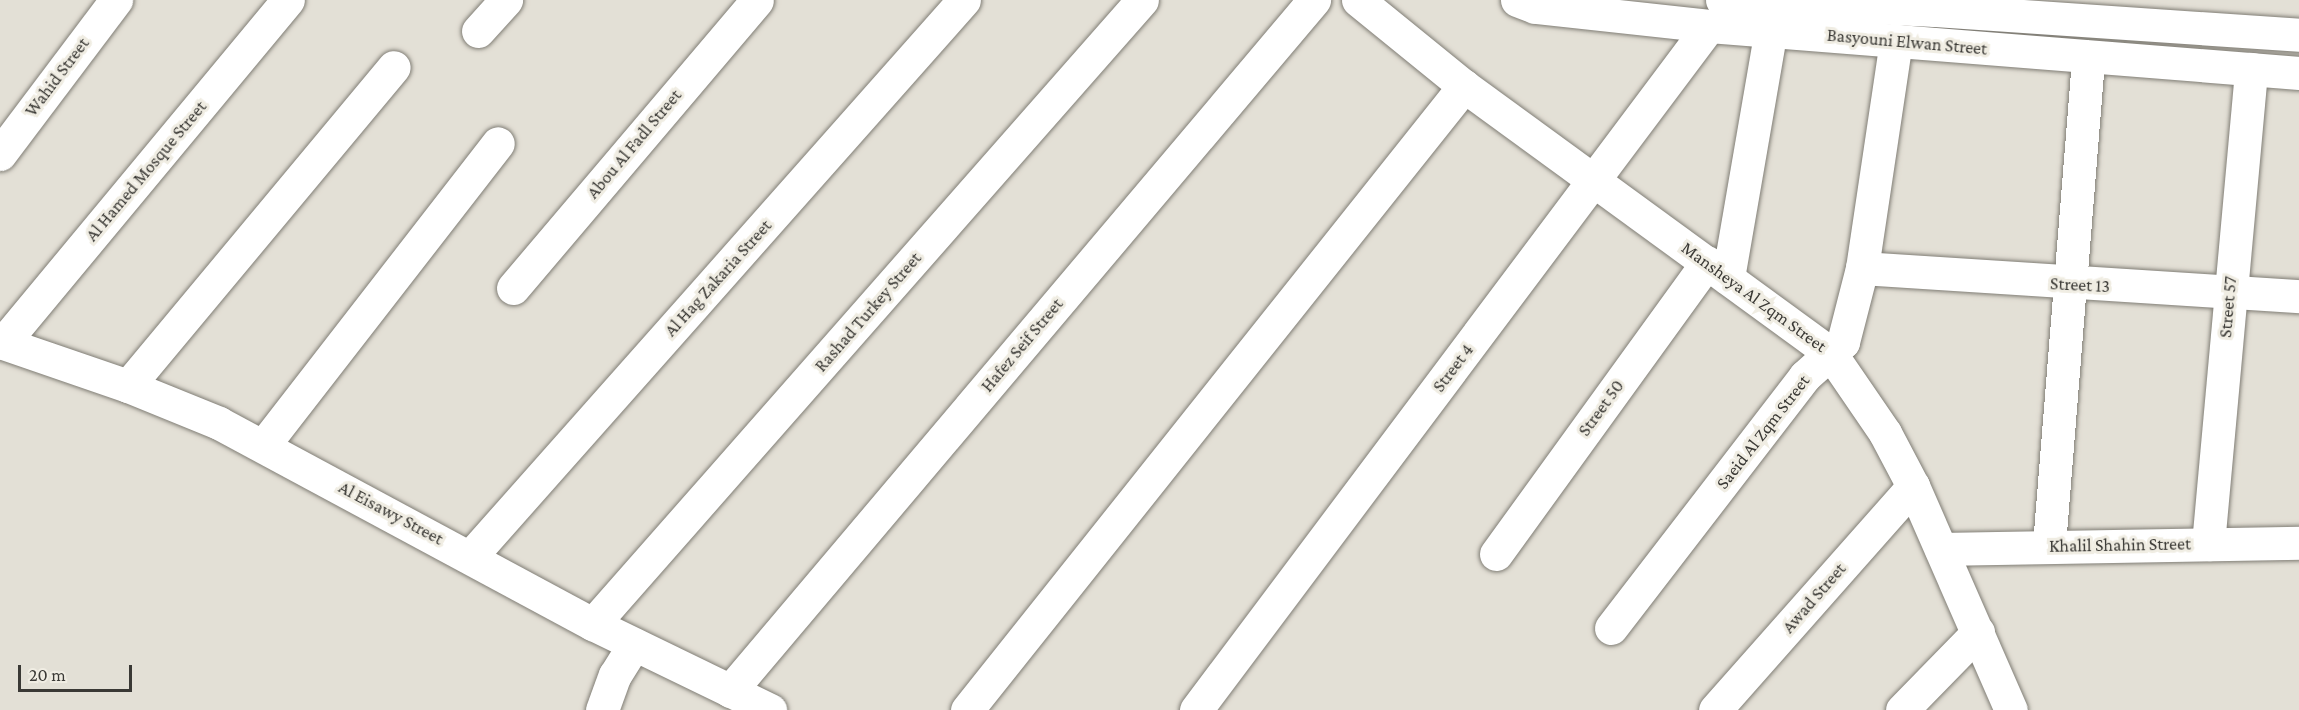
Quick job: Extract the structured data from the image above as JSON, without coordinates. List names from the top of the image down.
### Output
{
  "streets": {
    "street": [
      "Basyouni Elwan Street",
      "Wahid Street",
      "Abou Al Fadl Street",
      "Al Hamed Mosque Street",
      "Al Hag Zakaria Street",
      "Street 13",
      "Mansheya Al Zqm Street",
      "Street 57",
      "Rashad Turkey Street",
      "Hafez Seif Street",
      "Street 4",
      "Street 50",
      "Saeid Al Zqm Street",
      "Al Eisawy Street",
      "Khalil Shahin Street",
      "Awad Street"
    ]
  },
  "crossings": [
    ["Basyouni Elwan Street", "Street 57"],
    ["Basyouni Elwan Street", "Street 4"],
    ["Basyouni Elwan Street", "Saeid Al Zqm Street"],
    ["Al Hamed Mosque Street", "Al Eisawy Street"],
    ["Al Hag Zakaria Street", "Al Eisawy Street"],
    ["Street 13", "Street 57"],
    ["Street 13", "Saeid Al Zqm Street"],
    ["Mansheya Al Zqm Street", "Street 4"],
    ["Mansheya Al Zqm Street", "Street 50"],
    ["Mansheya Al Zqm Street", "Saeid Al Zqm Street"],
    ["Mansheya Al Zqm Street", "Khalil Shahin Street"],
    ["Mansheya Al Zqm Street", "Awad Street"],
    ["Street 57", "Khalil Shahin Street"],
    ["Rashad Turkey Street", "Al Eisawy Street"],
    ["Hafez Seif Street", "Al Eisawy Street"]
  ],
  "scale_bar": "20 m"
}
